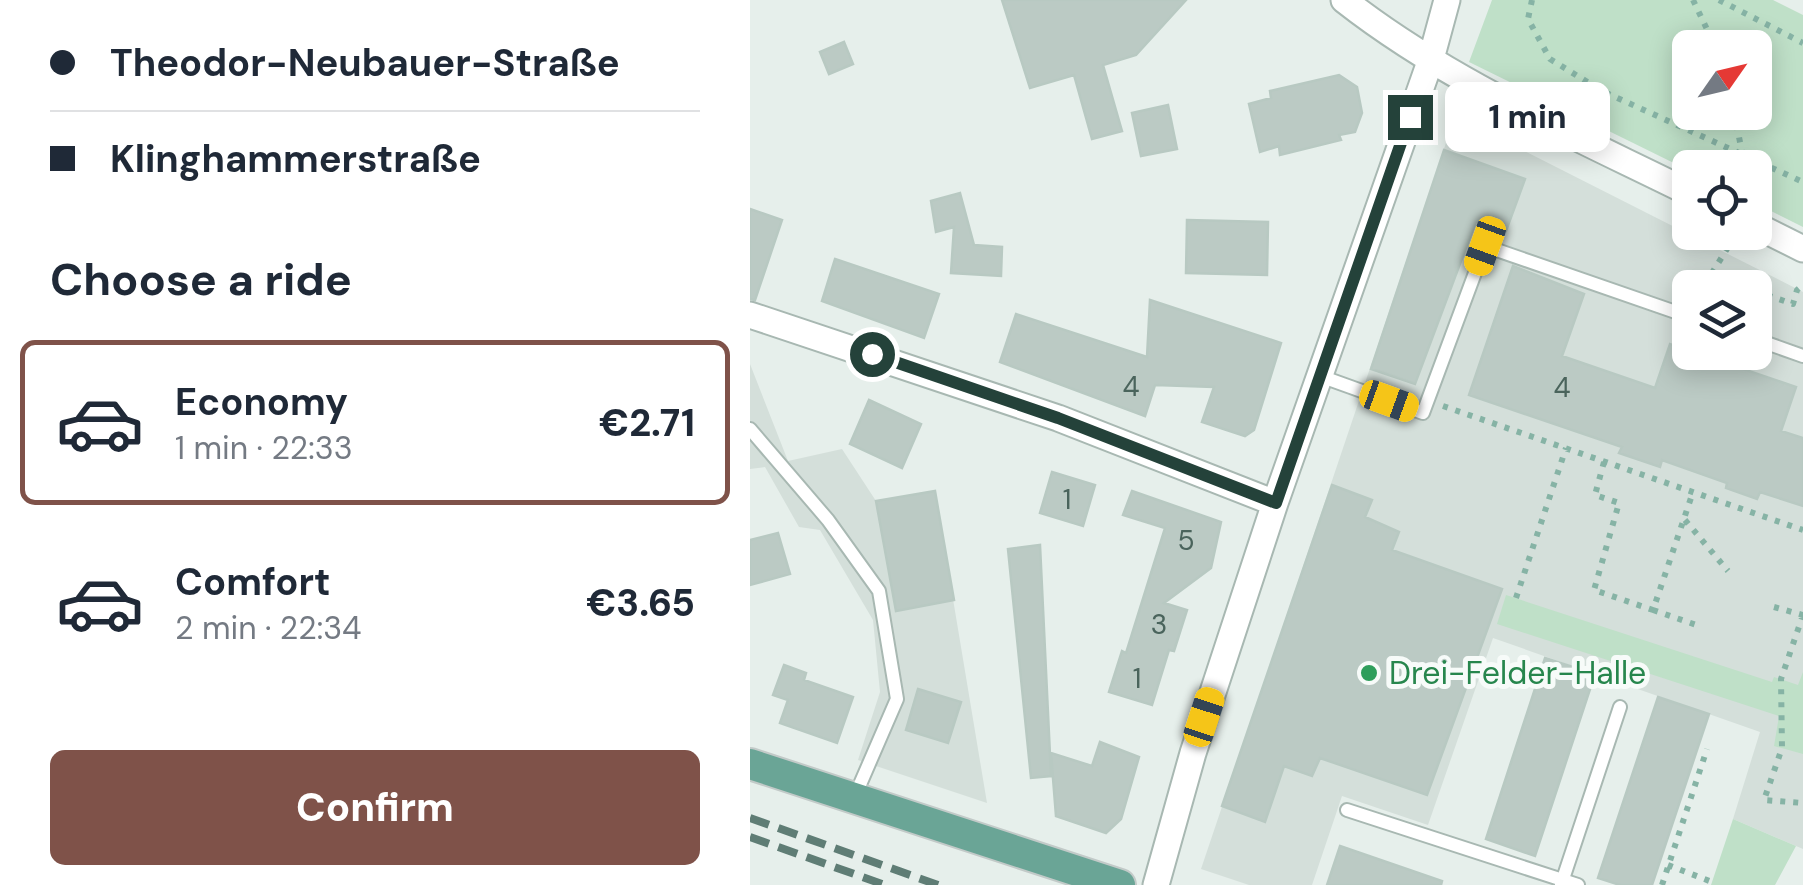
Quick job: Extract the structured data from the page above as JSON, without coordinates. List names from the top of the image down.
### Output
{
  "places": ["Drei-Felder-Halle"],
  "house_numbers": [
    "4",
    "4",
    "1",
    "5",
    "3",
    "1"
  ],
  "north": "top right",
  "page": {
    "banner": ["Theodor-Neubauer-Straße", "Klinghammerstraße"],
    "bubble": "1 min",
    "heading": "Choose a ride",
    "list": [
      {
        "name": "Economy",
        "note": "1 min · 22:33",
        "value": "€2.71"
      },
      {
        "name": "Comfort",
        "note": "2 min · 22:34",
        "value": "€3.65"
      }
    ],
    "buttons": "Confirm"
  }
}
